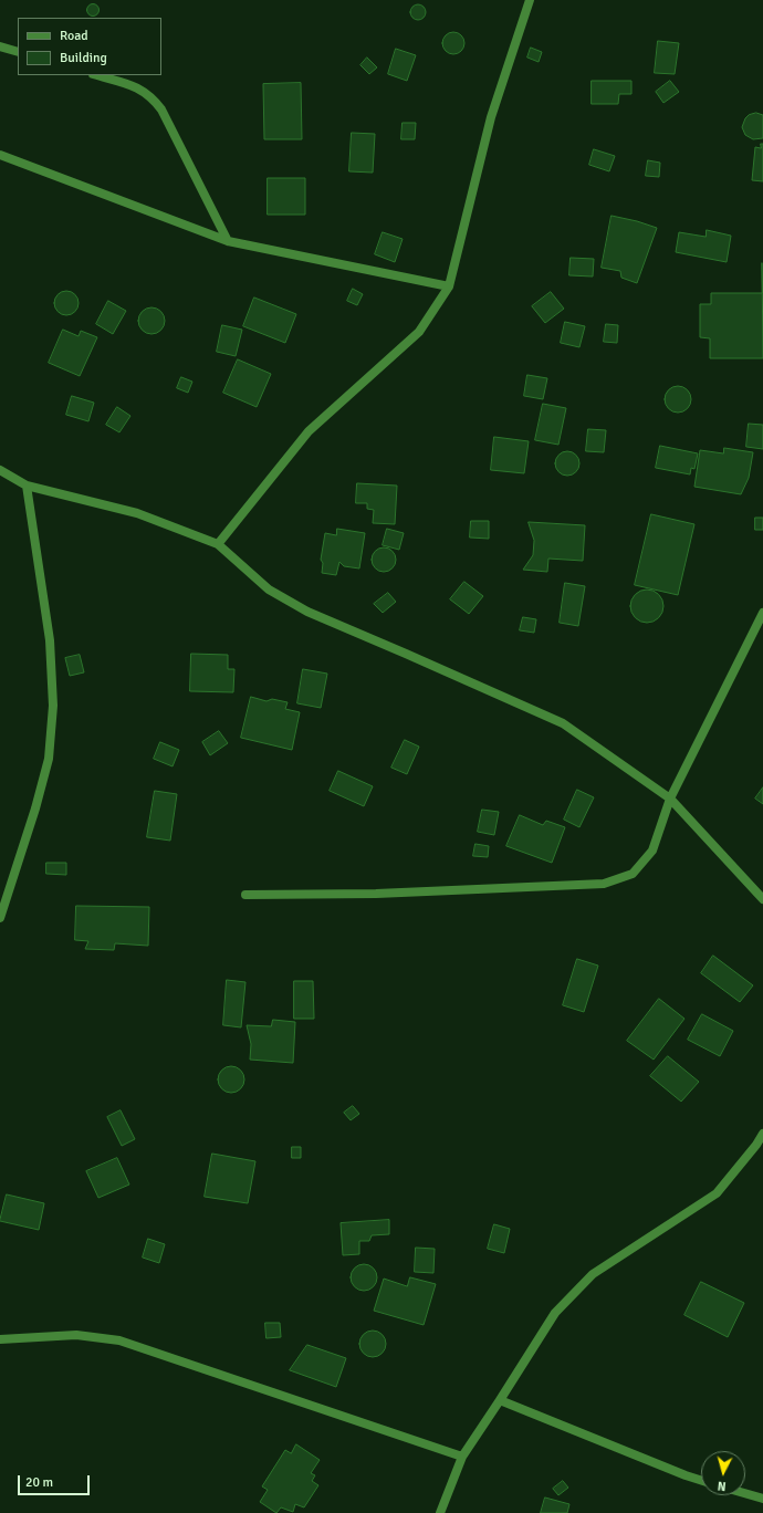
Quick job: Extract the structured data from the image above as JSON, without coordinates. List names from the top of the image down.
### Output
{
  "legend": ["Road", "Building"],
  "scale_bar": "20 m",
  "north": "bottom"
}
